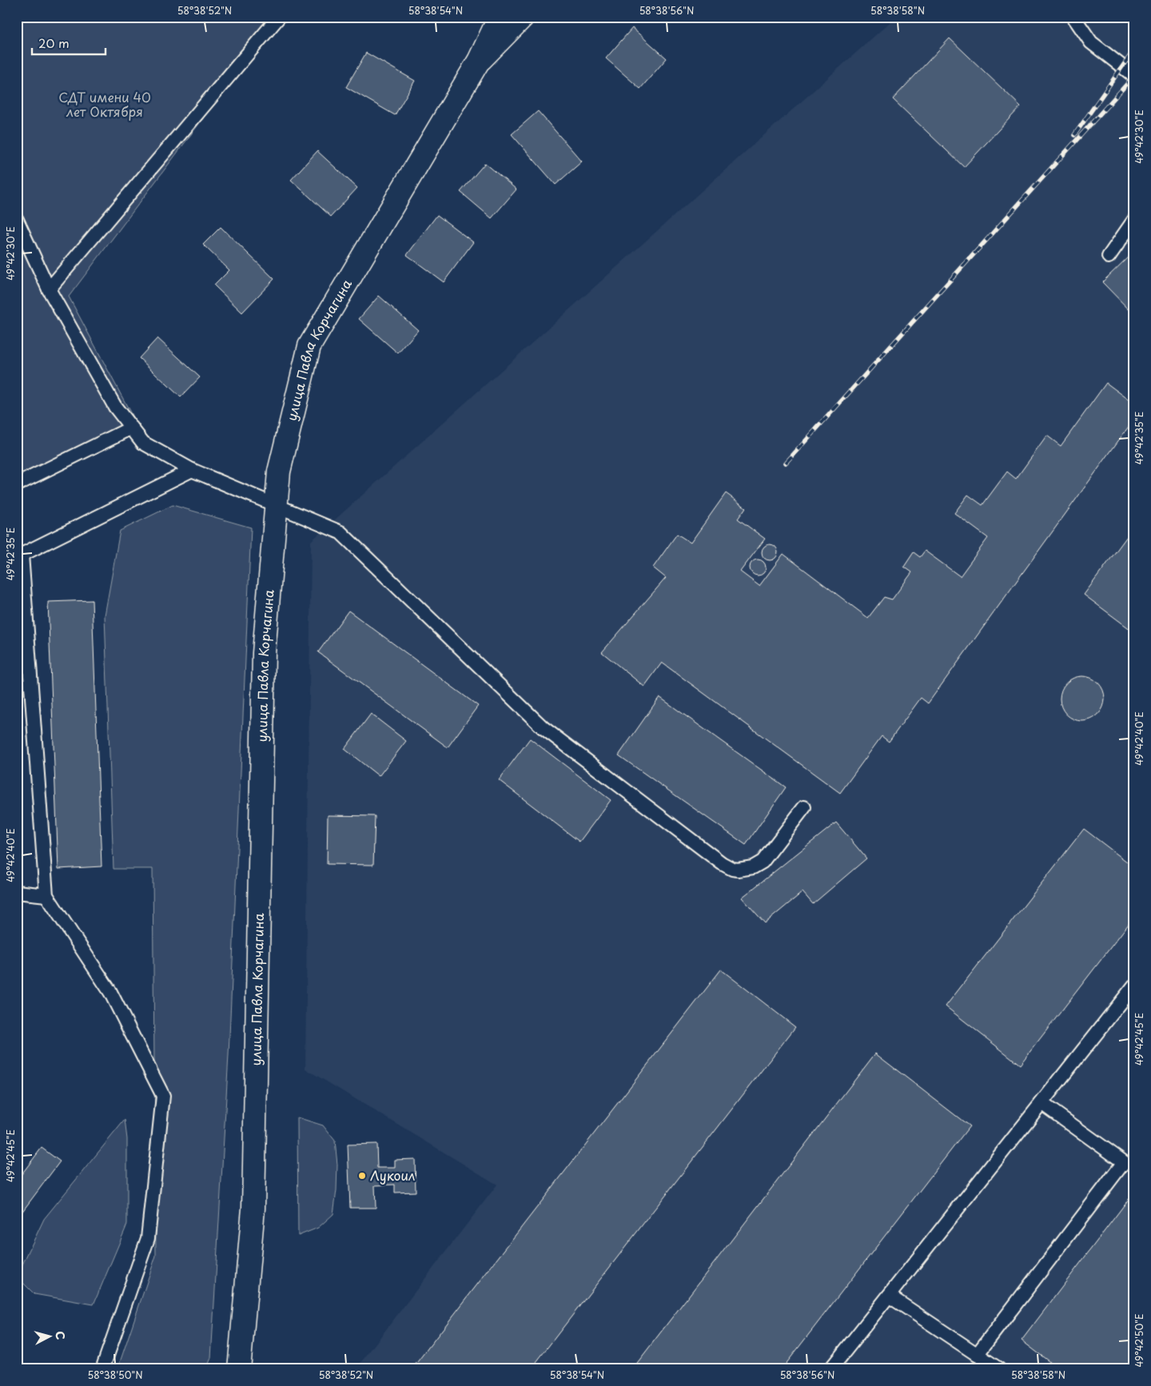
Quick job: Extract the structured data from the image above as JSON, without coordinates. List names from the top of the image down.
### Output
{
  "streets": {
    "main road": ["улица Павла Корчагина"]
  },
  "parks": ["СДТ имени 40 лет Октября"],
  "places": ["Лукоил"],
  "scale_bar": "20 m",
  "north": "right",
  "coordinates": [
    "58°38'52\"N",
    "58°38'54\"N",
    "58°38'56\"N",
    "58°38'58\"N",
    "49°42'30\"E",
    "49°42'35\"E",
    "49°42'40\"E",
    "49°42'45\"E",
    "49°42'50\"E",
    "58°38'50\"N"
  ]
}
